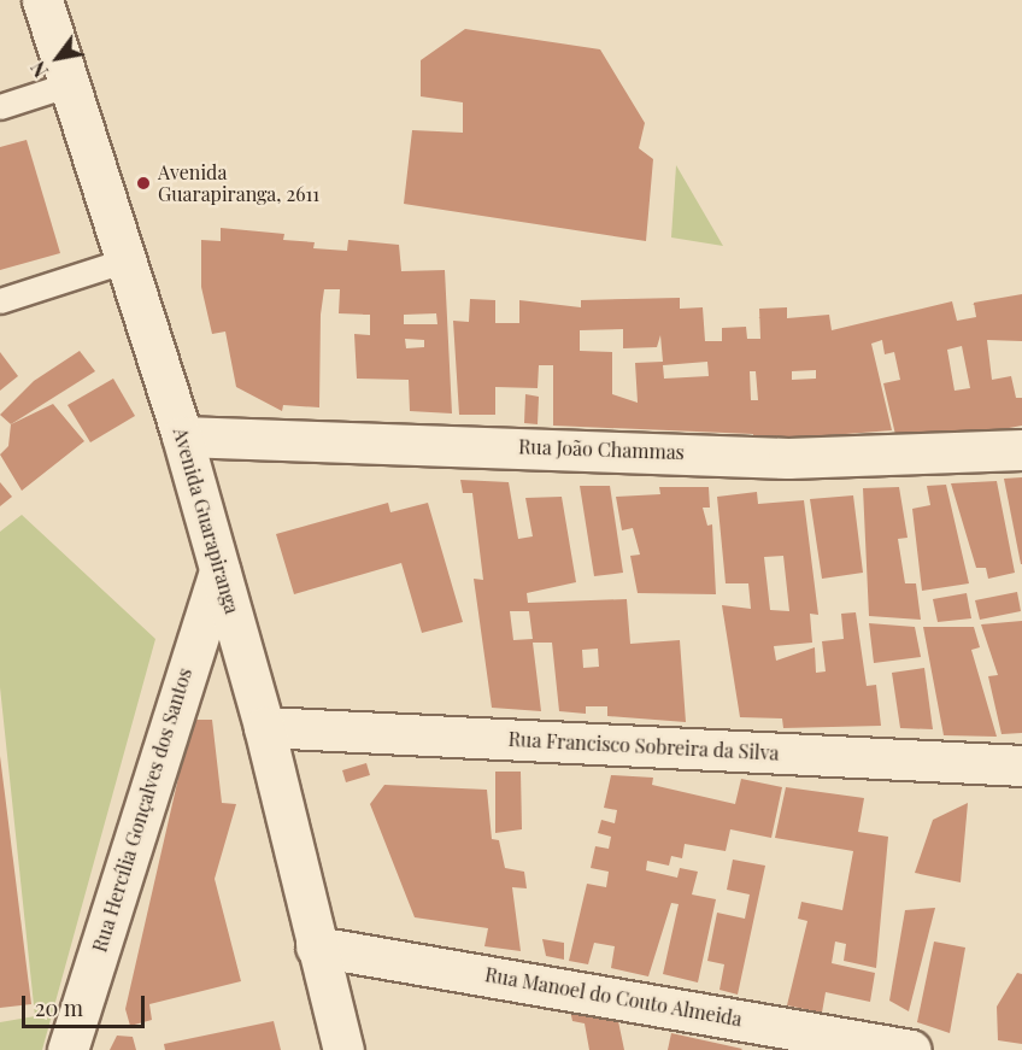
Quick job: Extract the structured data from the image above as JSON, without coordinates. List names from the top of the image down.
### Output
{
  "streets": {
    "street": [
      "Rua João Chammas",
      "Avenida Guarapiranga",
      "Rua Francisco Sobreira da Silva",
      "Rua Hercília Gonçalves dos Santos",
      "Rua Manoel do Couto Almeida"
    ]
  },
  "crossings": [
    ["Rua João Chammas", "Avenida Guarapiranga"],
    ["Avenida Guarapiranga", "Rua Francisco Sobreira da Silva"],
    ["Avenida Guarapiranga", "Rua Hercília Gonçalves dos Santos"],
    ["Avenida Guarapiranga", "Rua Manoel do Couto Almeida"]
  ],
  "places": ["Avenida Guarapiranga, 2611"],
  "scale_bar": "20 m",
  "north": "bottom left"
}
